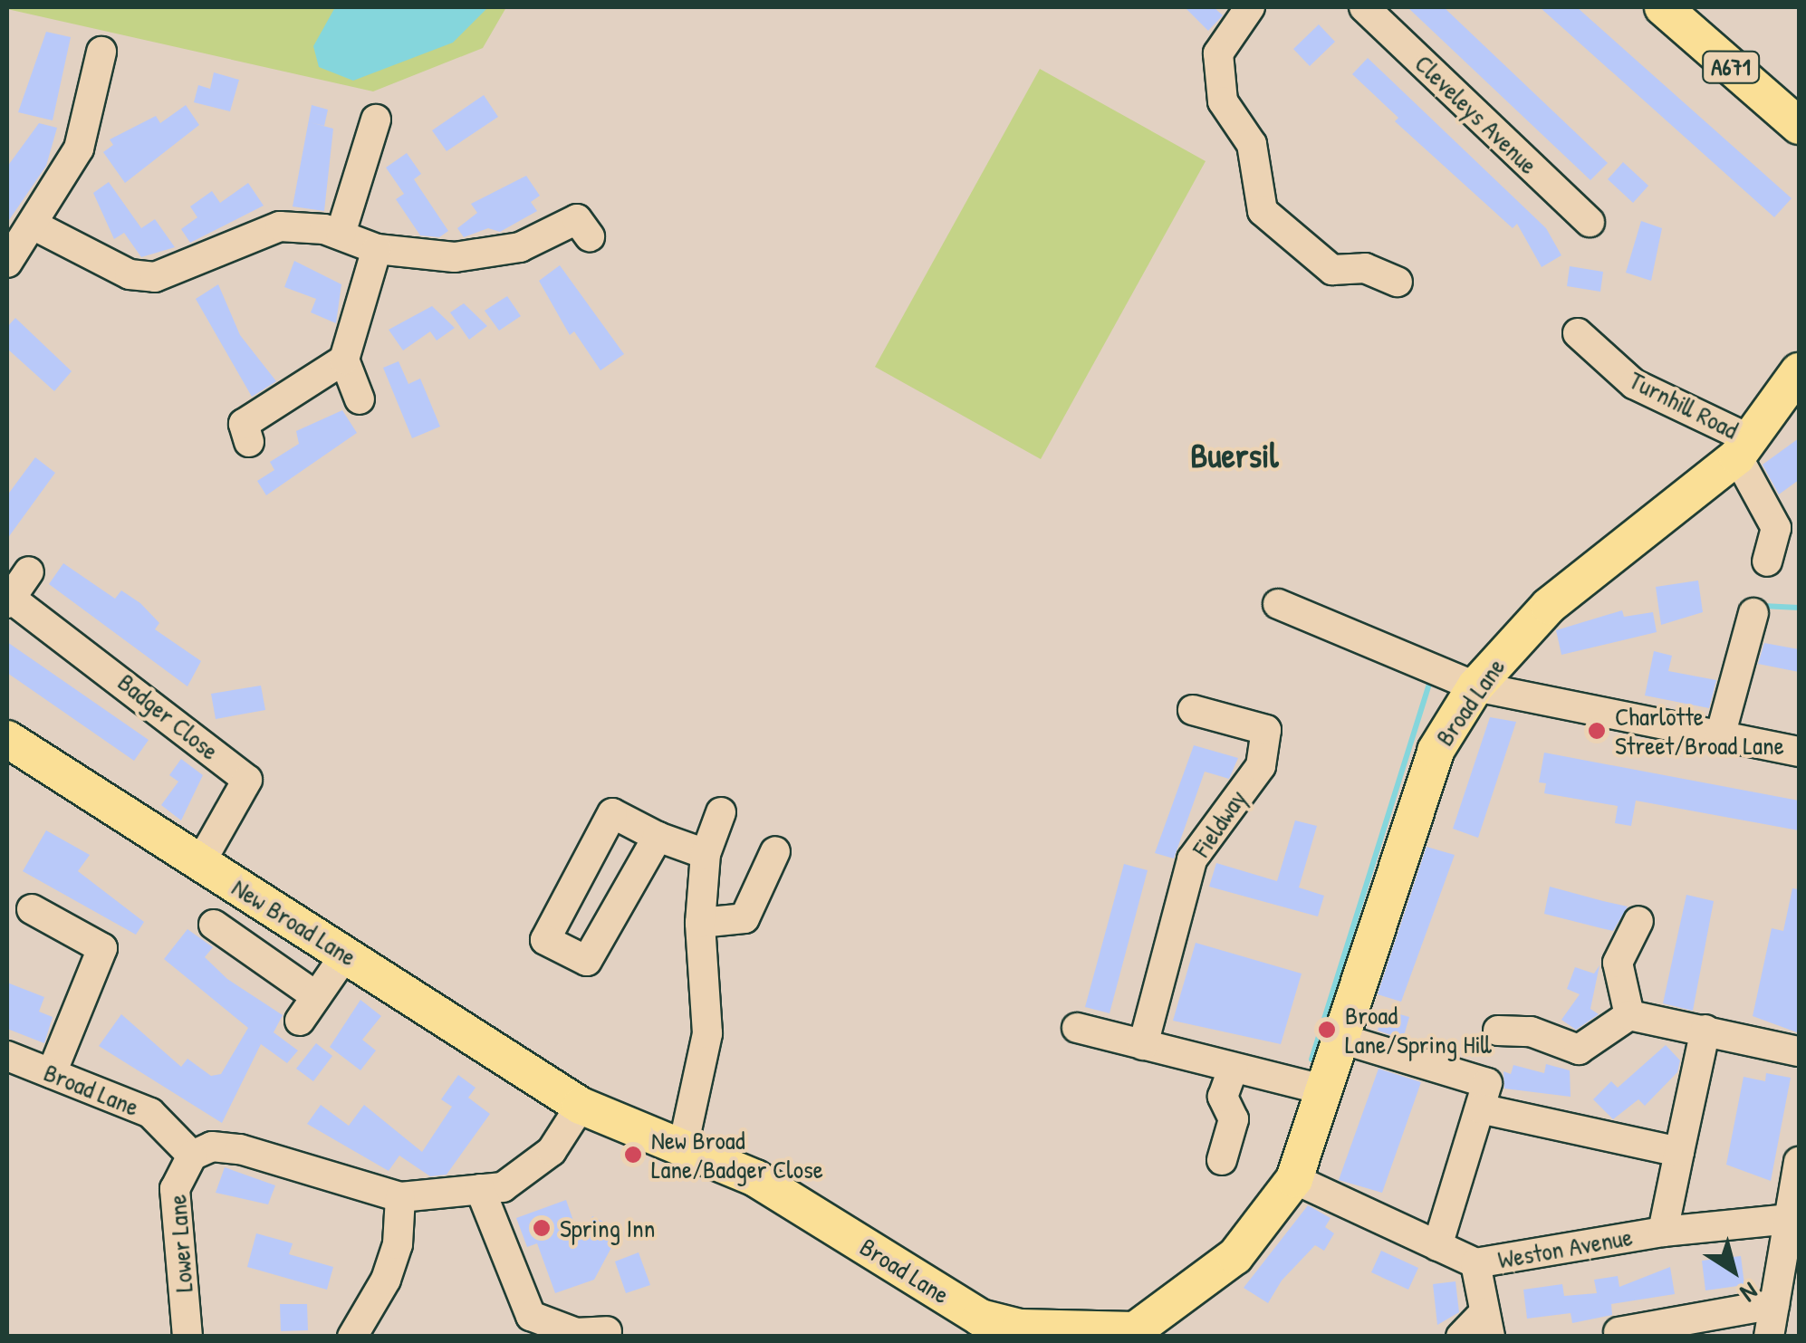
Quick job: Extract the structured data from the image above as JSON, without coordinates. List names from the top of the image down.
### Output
{
  "streets": {
    "main road": ["A671", "Broad Lane", "New Broad Lane"],
    "street": [
      "Cleveleys Avenue",
      "Turnhill Road",
      "Badger Close",
      "Fieldway",
      "Lower Lane",
      "Weston Avenue"
    ]
  },
  "crossings": [
    ["Turnhill Road", "Broad Lane"],
    ["Broad Lane", "New Broad Lane"],
    ["Broad Lane", "Lower Lane"],
    ["Broad Lane", "Weston Avenue"],
    ["Badger Close", "New Broad Lane"]
  ],
  "districts": ["Buersil"],
  "places": [
    "Charlotte Street/Broad Lane",
    "Broad Lane/Spring Hill",
    "New Broad Lane/Badger Close",
    "Spring Inn"
  ],
  "north": "bottom right"
}
